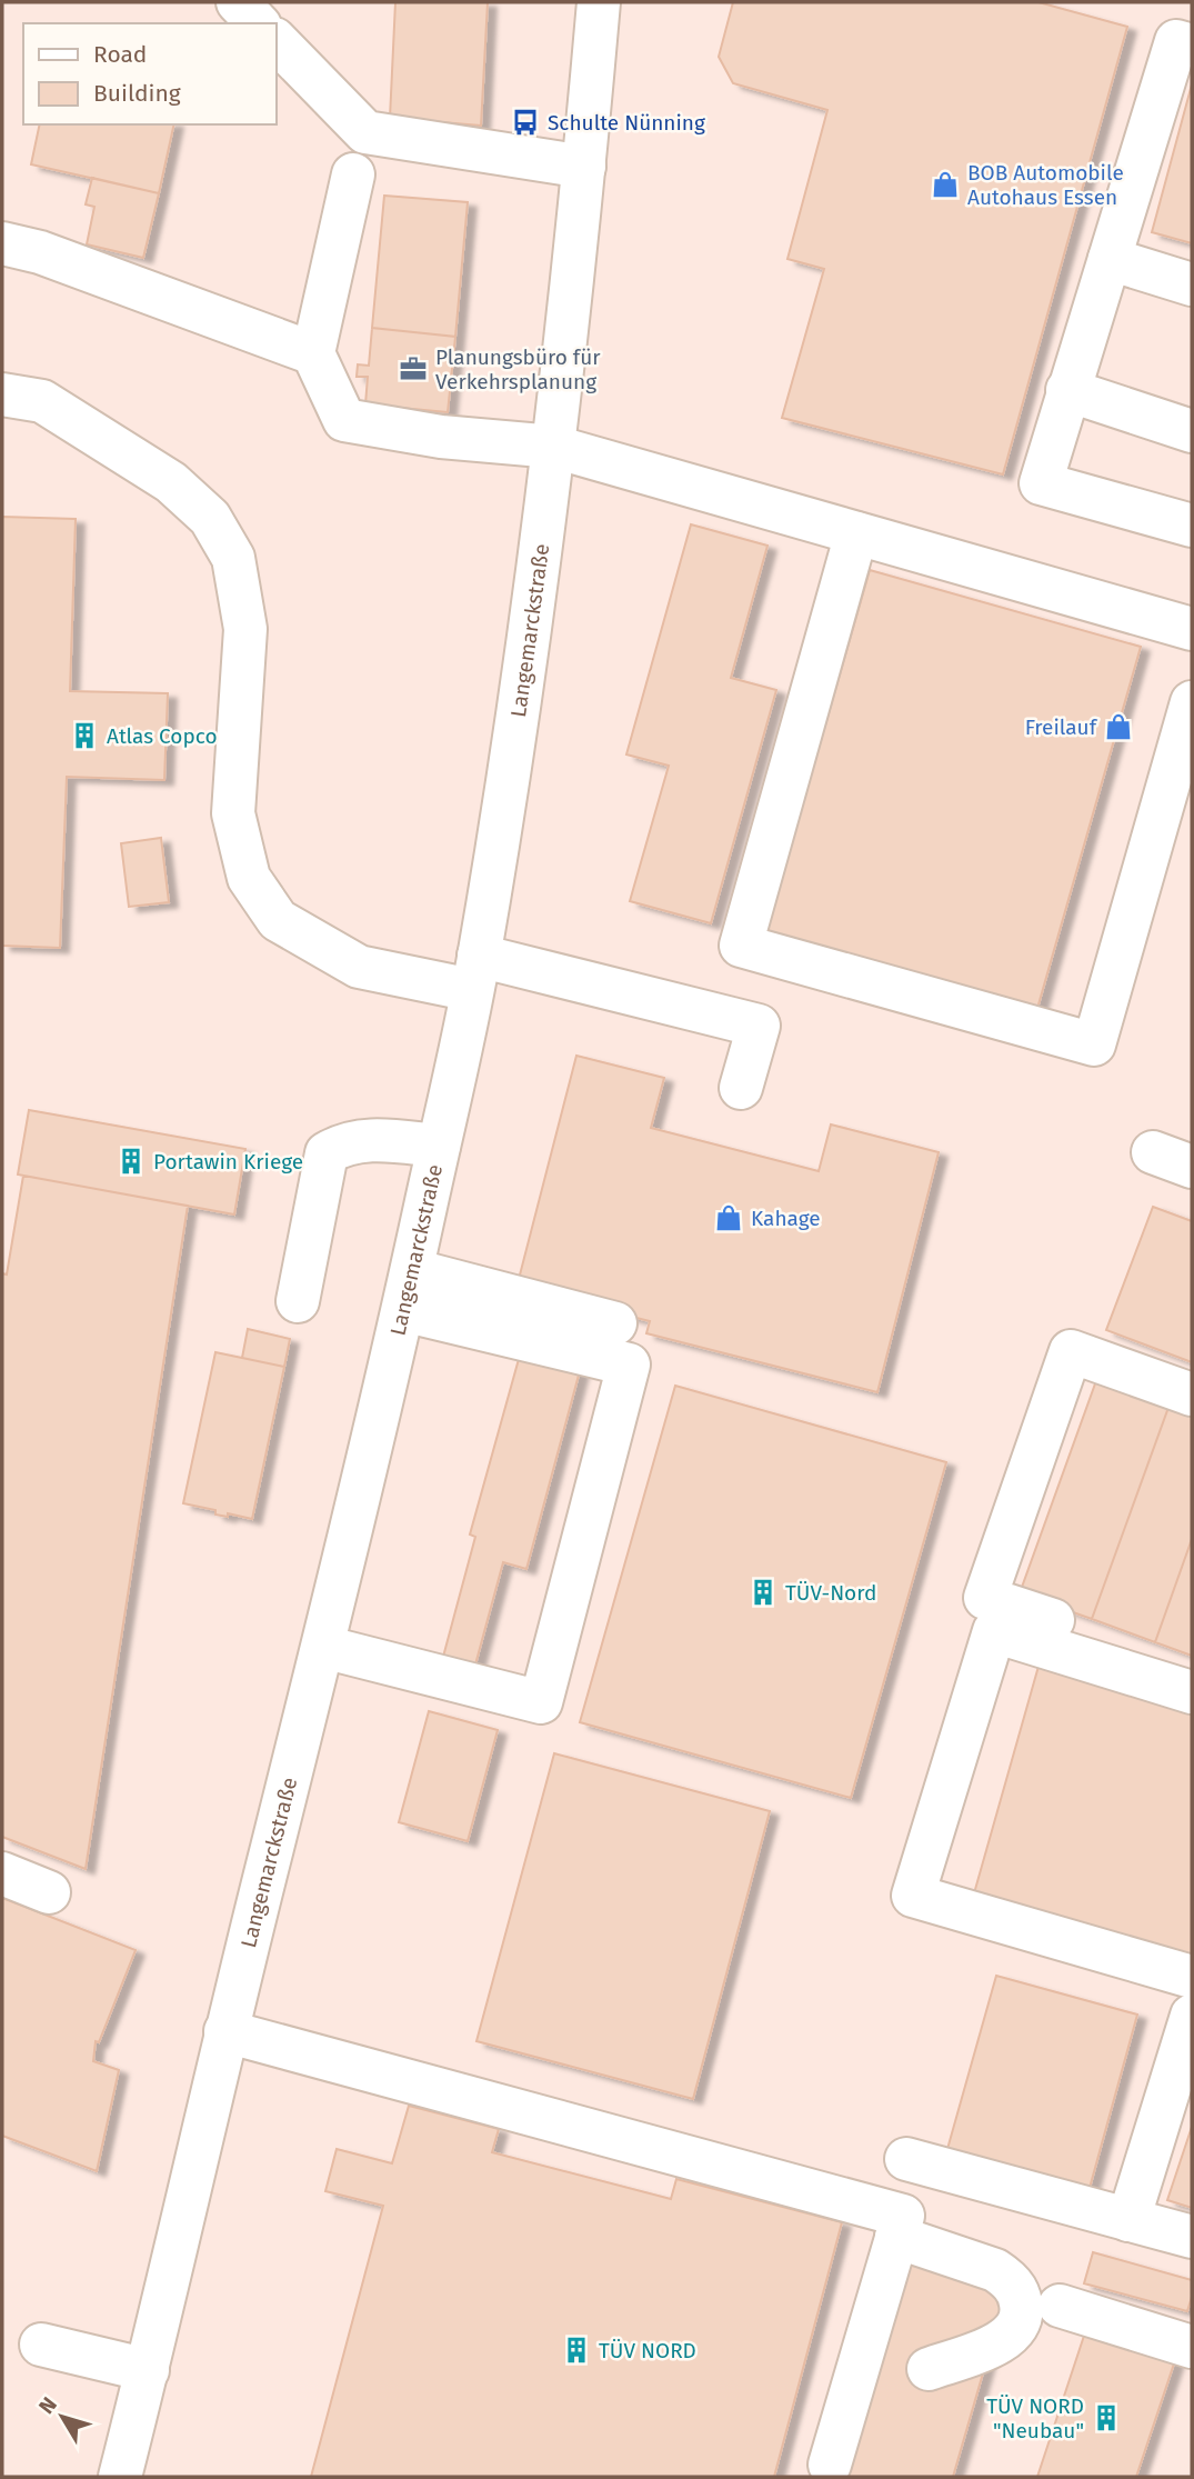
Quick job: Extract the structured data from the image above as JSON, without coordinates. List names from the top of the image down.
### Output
{
  "streets": {
    "street": ["Langemarckstraße"]
  },
  "places": {
    "bus stop": ["Schulte Nünning"],
    "shop": ["BOB Automobile Autohaus Essen", "Freilauf", "Kahage"],
    "office": ["Planungsbüro für Verkehrsplanung"],
    "building": [
      "Atlas Copco",
      "Portawin Kriege",
      "TÜV-Nord",
      "TÜV NORD",
      "TÜV NORD \"Neubau\""
    ]
  },
  "legend": ["Road", "Building"],
  "north": "top left"
}
